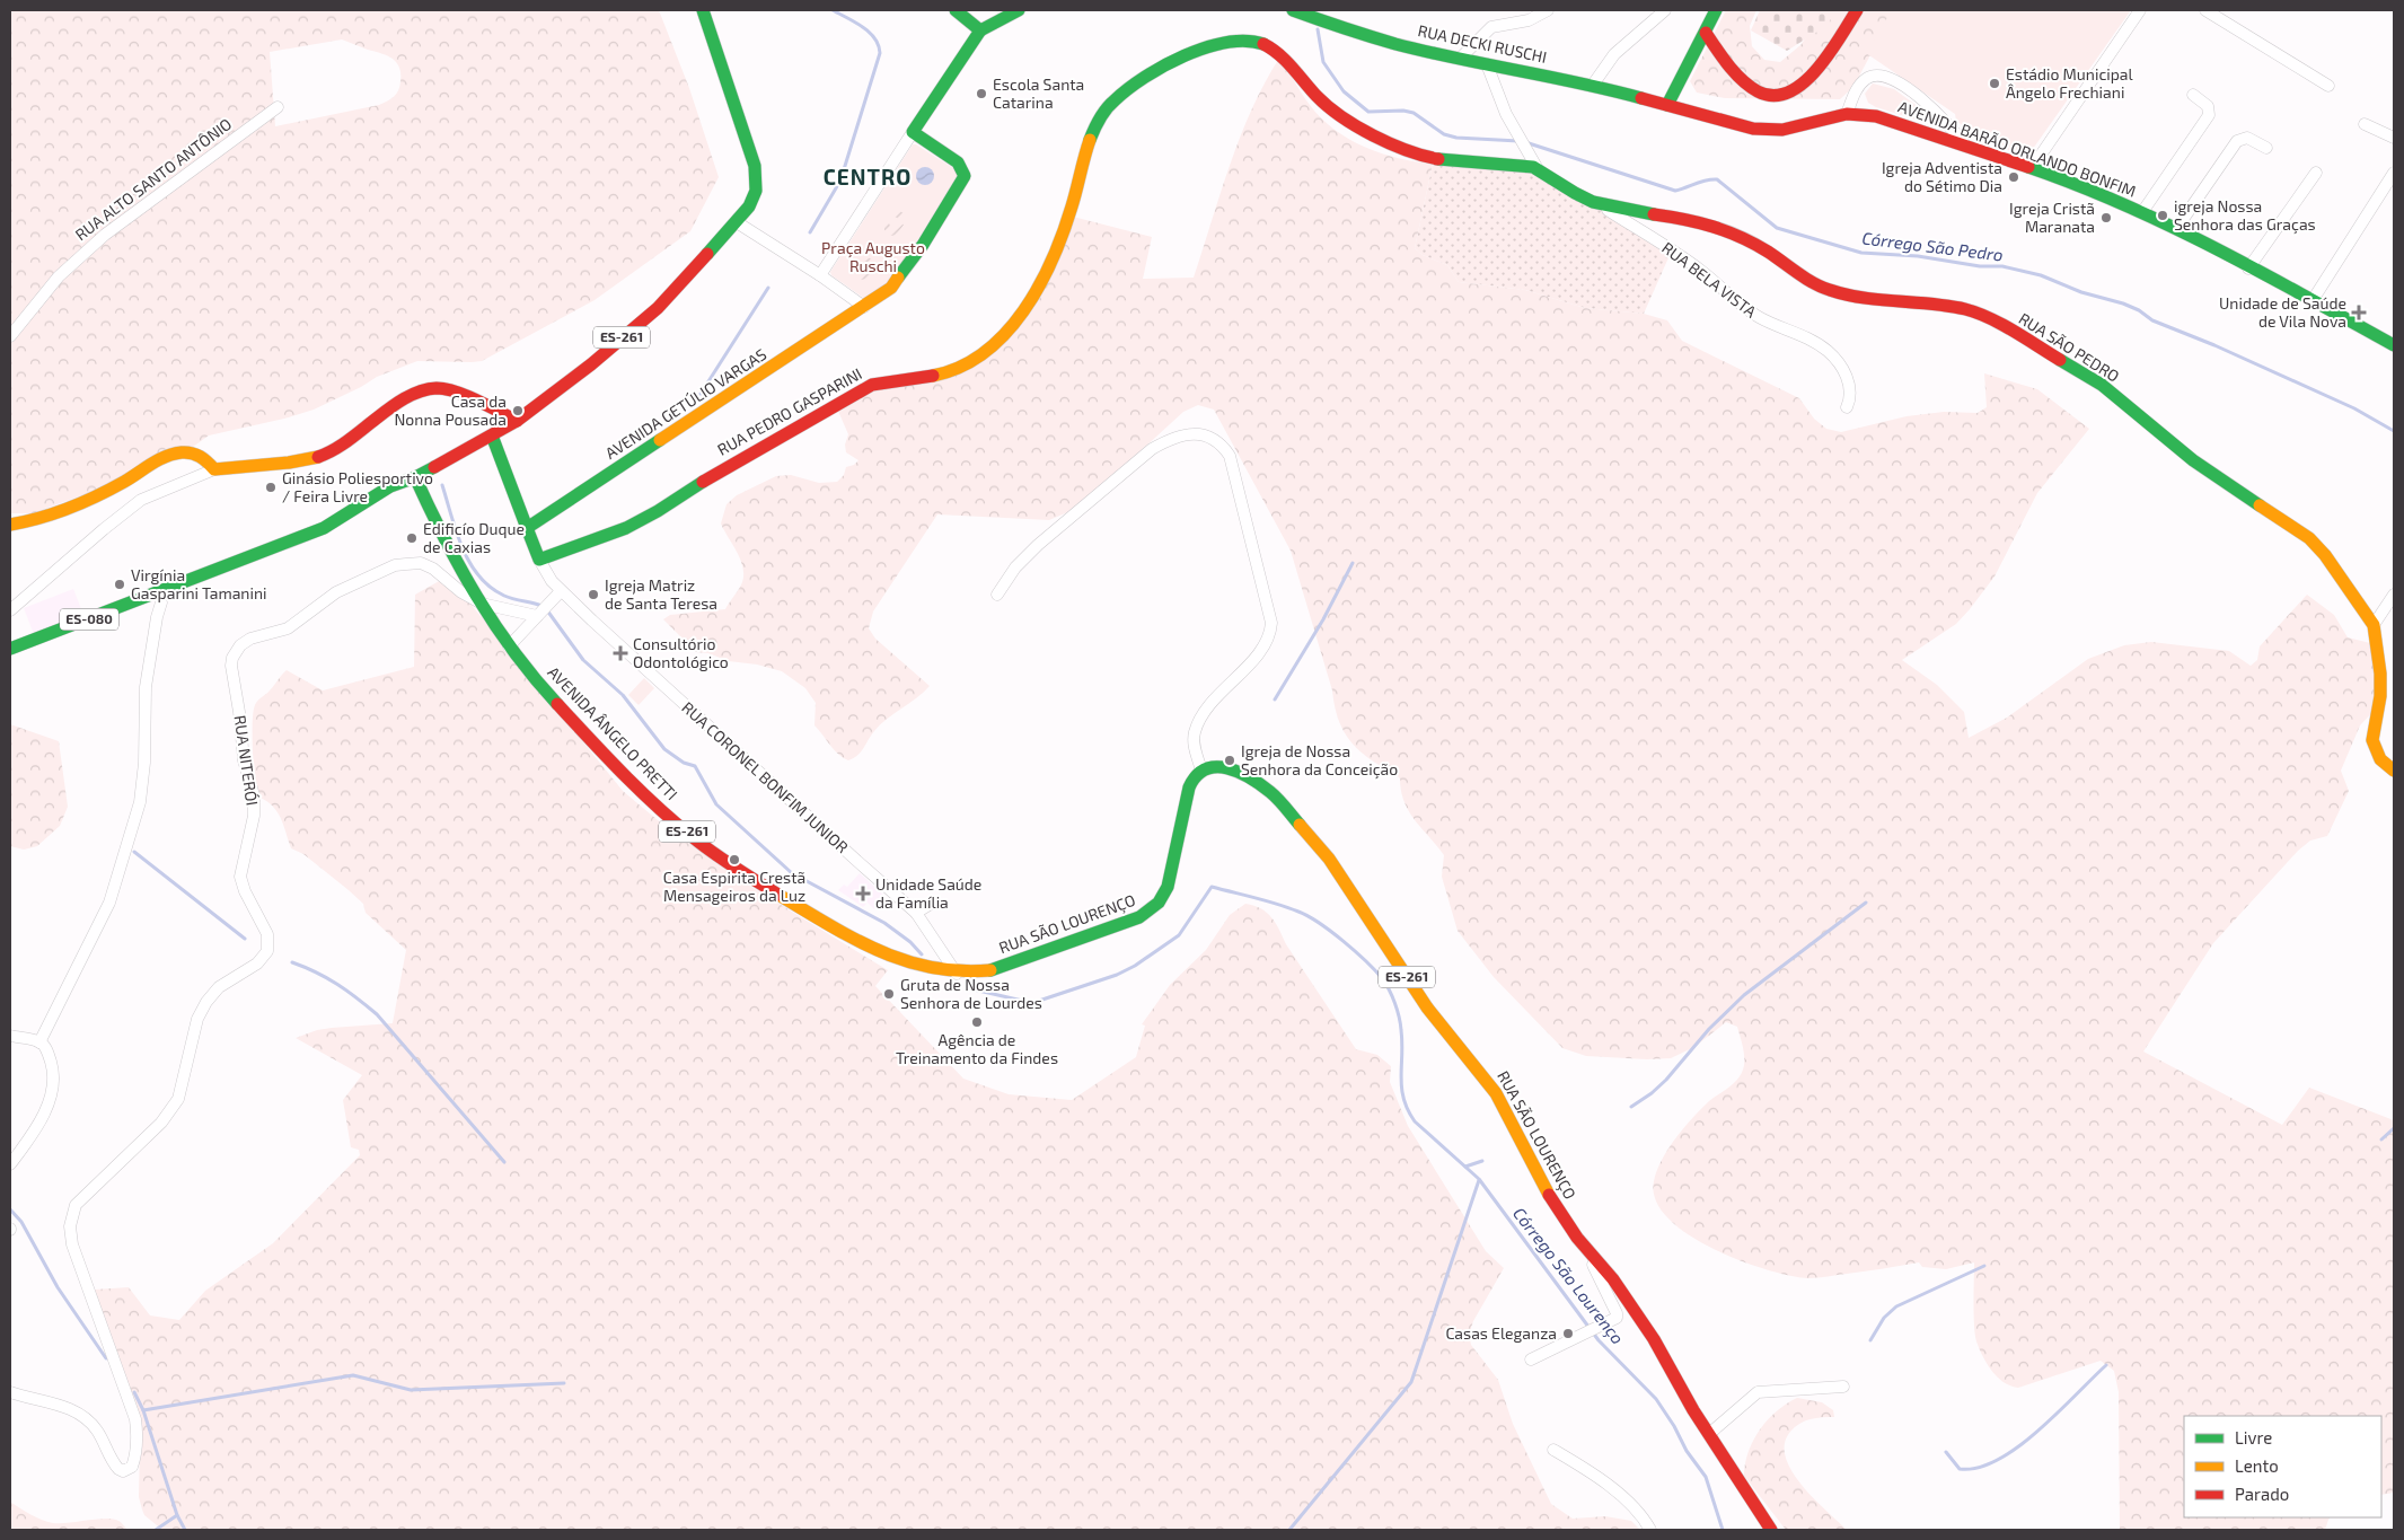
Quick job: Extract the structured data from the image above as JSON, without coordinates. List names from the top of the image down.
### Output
{
  "streets": {
    "street": [
      "RUA DECKI RUSCHI",
      "AVENIDA BARÃO ORLANDO BONFIM",
      "RUA ALTO SANTO ANTÔNIO",
      "RUA BELA VISTA",
      "ES-261",
      "RUA SÃO PEDRO",
      "AVENIDA GETÚLIO VARGAS",
      "RUA PEDRO GASPARINI",
      "ES-080",
      "AVENIDA ÂNGELO PRETTI",
      "RUA NITERÓI",
      "RUA CORONEL BONFIM JUNIOR",
      "RUA SÃO LOURENÇO"
    ]
  },
  "crossings": [
    ["RUA DECKI RUSCHI", "AVENIDA BARÃO ORLANDO BONFIM"],
    ["RUA BELA VISTA", "RUA SÃO PEDRO"],
    ["ES-261", "ES-080"],
    ["ES-261", "AVENIDA ÂNGELO PRETTI"],
    ["RUA SÃO PEDRO", "RUA PEDRO GASPARINI"],
    ["RUA PEDRO GASPARINI", "RUA CORONEL BONFIM JUNIOR"],
    ["ES-080", "AVENIDA ÂNGELO PRETTI"],
    ["AVENIDA ÂNGELO PRETTI", "RUA NITERÓI"],
    ["AVENIDA ÂNGELO PRETTI", "RUA CORONEL BONFIM JUNIOR"],
    ["AVENIDA ÂNGELO PRETTI", "RUA SÃO LOURENÇO"],
    ["RUA CORONEL BONFIM JUNIOR", "RUA SÃO LOURENÇO"]
  ],
  "districts": ["CENTRO"],
  "water": ["Córrego São Pedro", "Córrego São Lourenço"],
  "parks": ["Praça Augusto Ruschi"],
  "places": {
    "other": [
      "Estádio Municipal Ângelo Frechiani",
      "Escola Santa Catarina",
      "Igreja Adventista do Sétimo Dia",
      "igreja Nossa Senhora das Graças",
      "Igreja Cristã Maranata",
      "Casa da Nonna Pousada",
      "Ginásio Poliesportivo / Feira Livre",
      "Edificío Duque de Caxias",
      "Virgínia Gasparini Tamanini",
      "Igreja Matriz de Santa Teresa",
      "Igreja de Nossa Senhora da Conceição",
      "Casa Espirita Crestã Mensageiros da Luz",
      "Gruta de Nossa Senhora de Lourdes",
      "Agência de Treinamento da Findes",
      "Casas Eleganza"
    ],
    "health": ["Unidade de Saúde de Vila Nova", "Consultório Odontológico", "Unidade Saúde da Família"]
  },
  "legend": ["Livre", "Lento", "Parado"]
}
